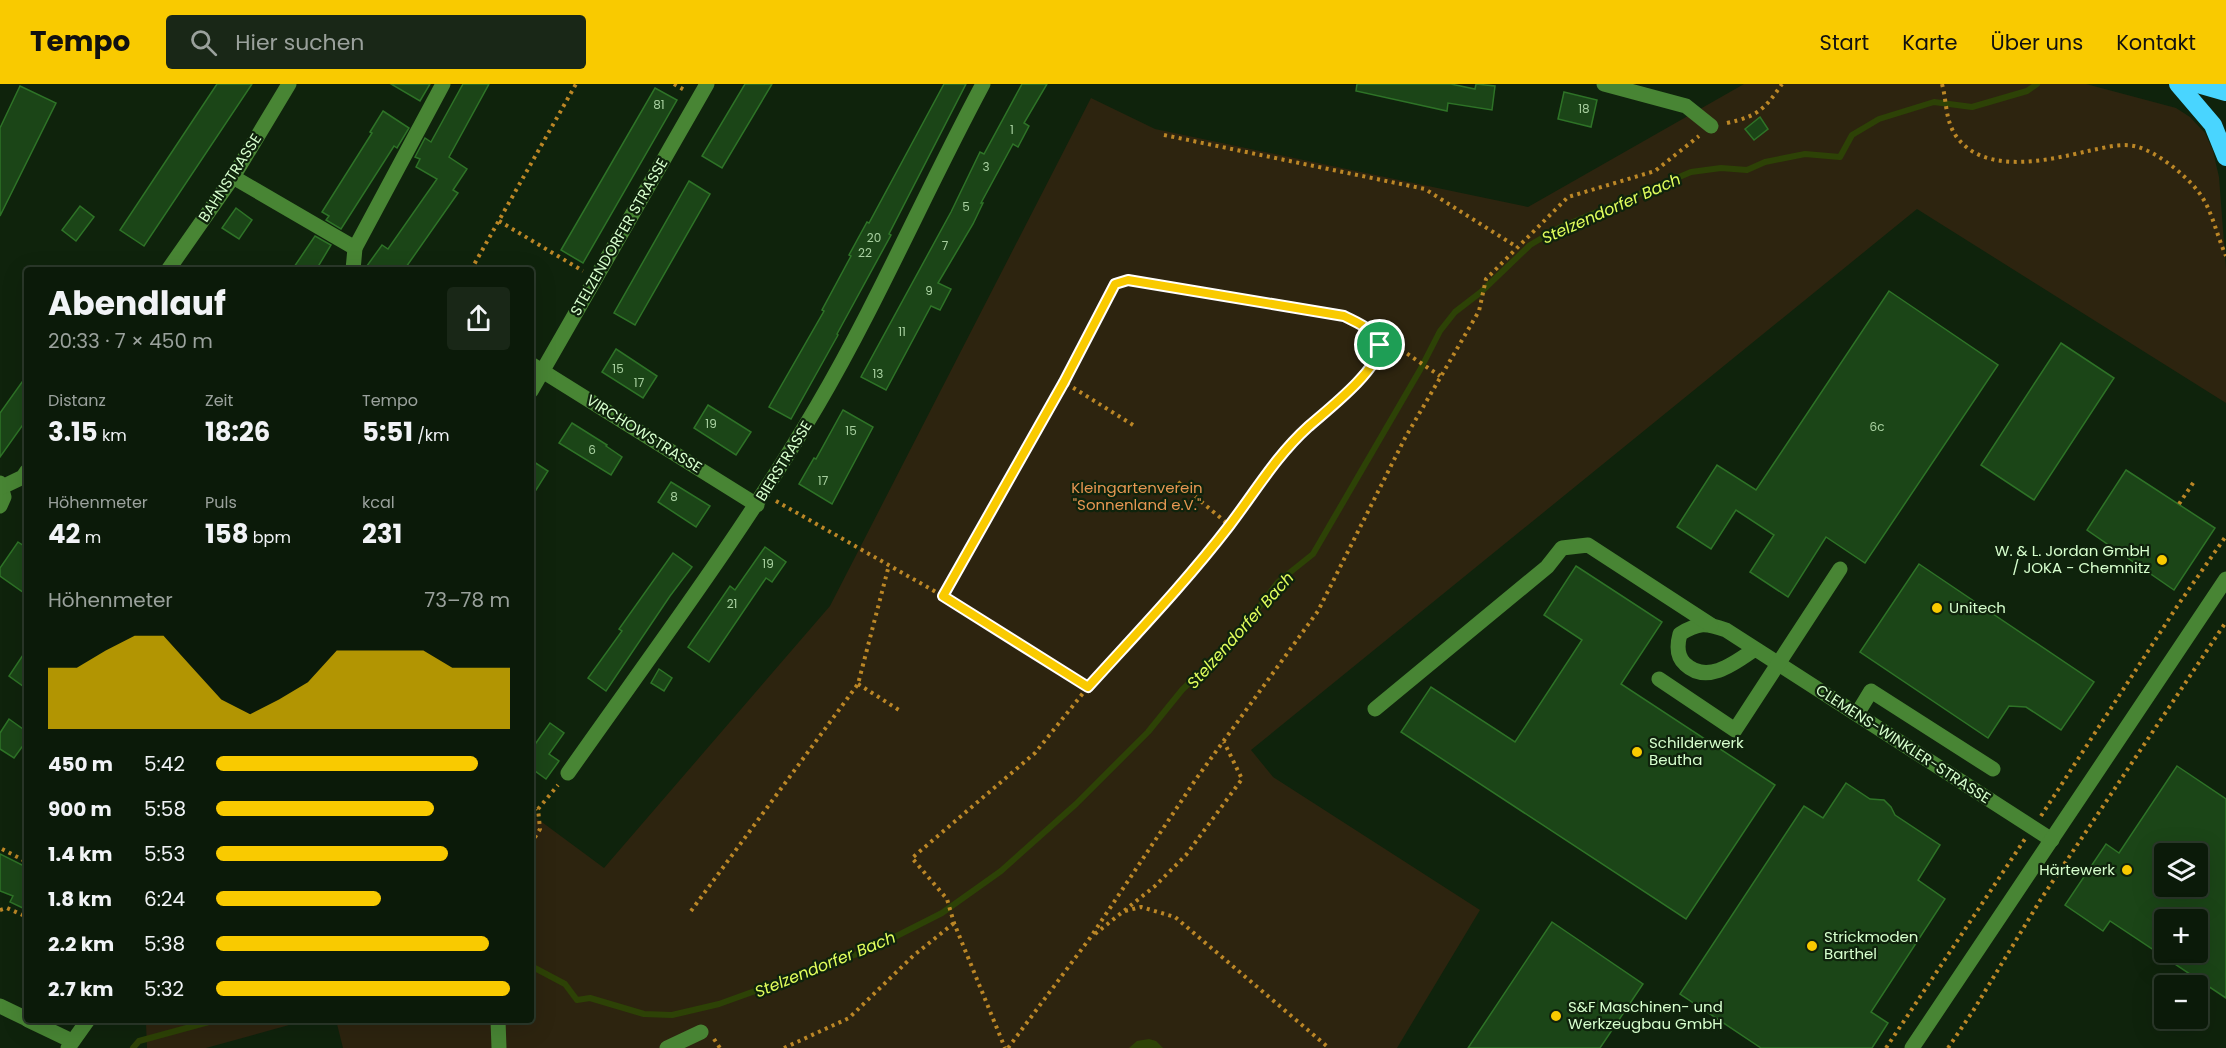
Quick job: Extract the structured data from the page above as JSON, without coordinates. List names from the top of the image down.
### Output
{
  "streets": {
    "street": [
      "BAHNSTRASSE",
      "STELZENDORFER STRASSE",
      "VIRCHOWSTRASSE",
      "BIERSTRASSE",
      "CLEMENS-WINKLER-STRASSE"
    ]
  },
  "crossings": [
    ["STELZENDORFER STRASSE", "VIRCHOWSTRASSE"],
    ["VIRCHOWSTRASSE", "BIERSTRASSE"]
  ],
  "water": ["Stelzendorfer Bach"],
  "parks": ["Kleingartenverein \"Sonnenland e.V.\""],
  "places": [
    "W. & L. Jordan GmbH / JOKA - Chemnitz",
    "Unitech",
    "Schilderwerk Beutha",
    "Härtewerk",
    "Strickmoden Barthel",
    "S&F Maschinen- und Werkzeugbau GmbH"
  ],
  "house_numbers": [
    "81",
    "18",
    "1",
    "3",
    "5",
    "20",
    "7",
    "22",
    "9",
    "11",
    "15",
    "13",
    "17",
    "19",
    "6c",
    "15",
    "6",
    "17",
    "8",
    "19",
    "21"
  ],
  "page": {
    "header": "Tempo",
    "search": "Hier suchen",
    "nav": [
      "Start",
      "Karte",
      "Über uns",
      "Kontakt"
    ],
    "heading": ["Abendlauf", "20:33 · 7 × 450 m"],
    "stats": [
      ["Distanz", "3.15 km"],
      ["Zeit", "18:26"],
      ["Tempo", "5:51 /km"],
      ["Höhenmeter", "42 m"],
      ["Puls", "158 bpm"],
      ["kcal", "231"]
    ],
    "chart": ["Höhenmeter", "73–78 m"],
    "list": [
      {
        "name": "450 m",
        "note": "5:42"
      },
      {
        "name": "900 m",
        "note": "5:58"
      },
      {
        "name": "1.4 km",
        "note": "5:53"
      },
      {
        "name": "1.8 km",
        "note": "6:24"
      },
      {
        "name": "2.2 km",
        "note": "5:38"
      },
      {
        "name": "2.7 km",
        "note": "5:32"
      }
    ],
    "map_buttons": ["+", "−"]
  }
}
